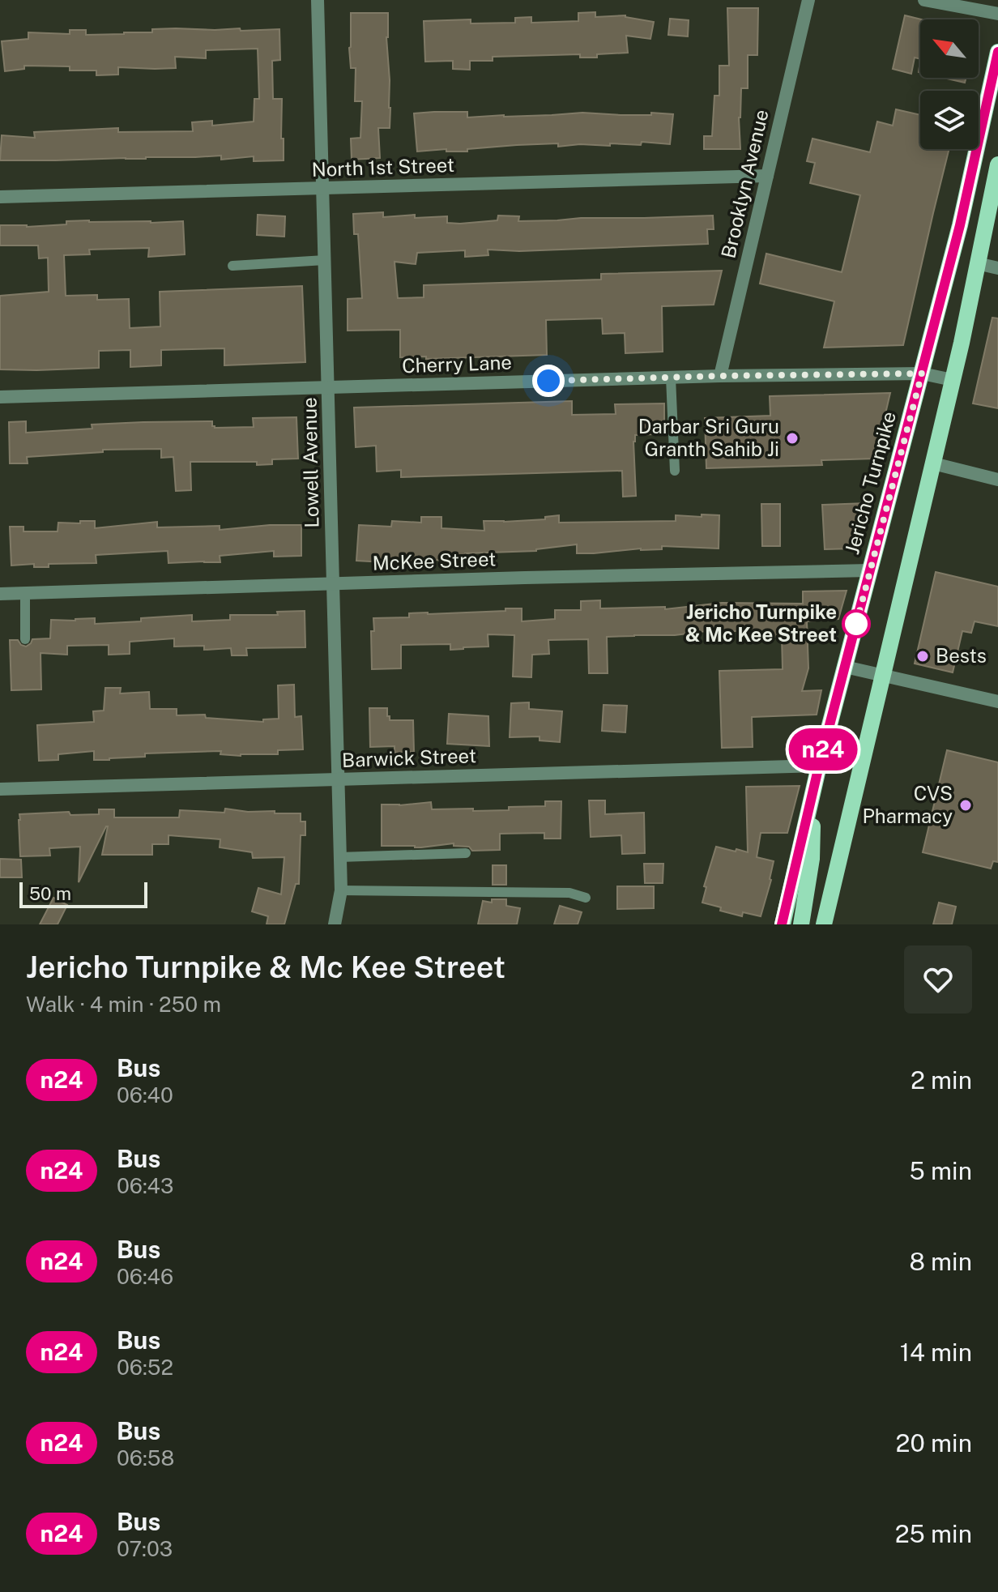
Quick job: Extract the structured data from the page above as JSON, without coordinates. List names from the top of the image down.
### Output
{
  "streets": {
    "main road": ["Jericho Turnpike"],
    "street": [
      "North 1st Street",
      "Brooklyn Avenue",
      "Cherry Lane",
      "Lowell Avenue",
      "McKee Street",
      "Barwick Street"
    ]
  },
  "crossings": [
    ["North 1st Street", "Brooklyn Avenue"],
    ["North 1st Street", "Lowell Avenue"],
    ["Brooklyn Avenue", "Cherry Lane"],
    ["Cherry Lane", "Lowell Avenue"],
    ["Cherry Lane", "Jericho Turnpike"],
    ["Lowell Avenue", "McKee Street"],
    ["Lowell Avenue", "Barwick Street"],
    ["Jericho Turnpike", "McKee Street"],
    ["Jericho Turnpike", "Barwick Street"]
  ],
  "places": [
    "Darbar Sri Guru Granth Sahib Ji",
    "Jericho Turnpike & Mc Kee Street",
    "Bests",
    "CVS Pharmacy"
  ],
  "lines": ["bus line n24"],
  "scale_bar": "50 m",
  "north": "top left",
  "page": {
    "on_map": "n24",
    "scale": "50 m",
    "heading": ["Jericho Turnpike & Mc Kee Street", "Walk · 4 min · 250 m"],
    "list": [
      {
        "mark": "n24",
        "name": "Bus",
        "note": "06:40",
        "value": "2 min"
      },
      {
        "mark": "n24",
        "name": "Bus",
        "note": "06:43",
        "value": "5 min"
      },
      {
        "mark": "n24",
        "name": "Bus",
        "note": "06:46",
        "value": "8 min"
      },
      {
        "mark": "n24",
        "name": "Bus",
        "note": "06:52",
        "value": "14 min"
      },
      {
        "mark": "n24",
        "name": "Bus",
        "note": "06:58",
        "value": "20 min"
      },
      {
        "mark": "n24",
        "name": "Bus",
        "note": "07:03",
        "value": "25 min"
      }
    ]
  }
}
